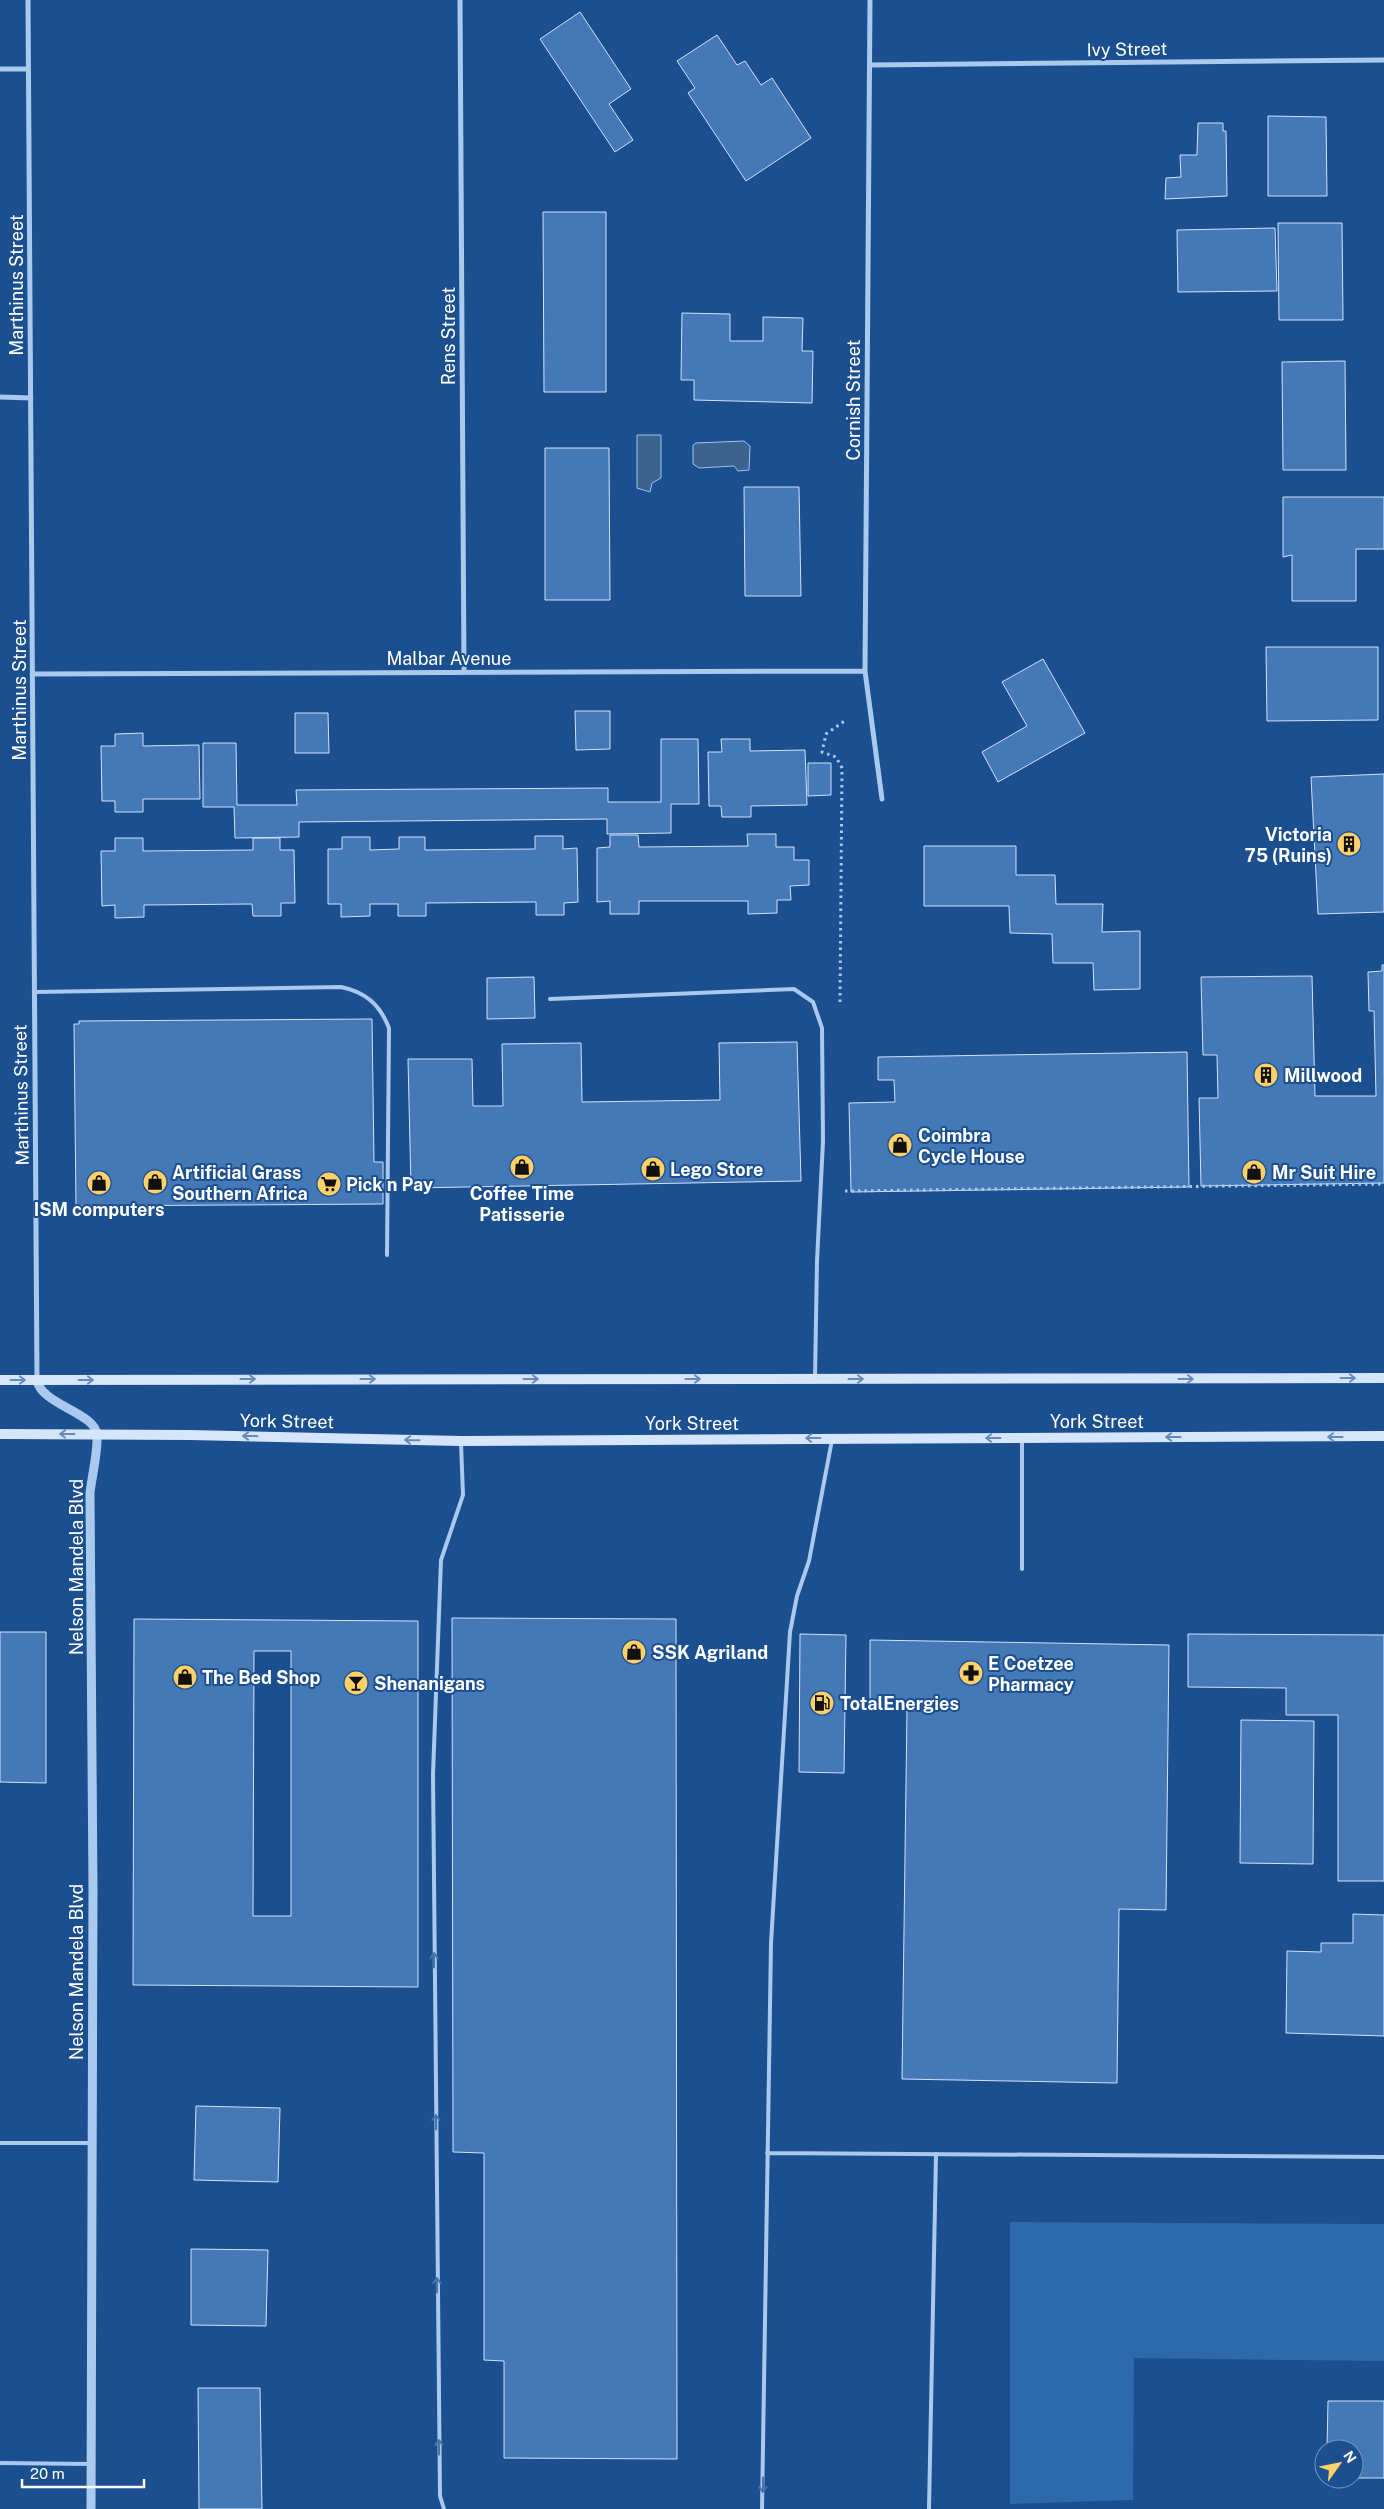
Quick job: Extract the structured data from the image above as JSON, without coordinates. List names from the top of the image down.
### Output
{
  "streets": {
    "main road": ["York Street"],
    "street": [
      "Ivy Street",
      "Marthinus Street",
      "Rens Street",
      "Cornish Street",
      "Malbar Avenue",
      "Nelson Mandela Blvd"
    ]
  },
  "crossings": [
    ["Ivy Street", "Cornish Street"],
    ["Marthinus Street", "Malbar Avenue"],
    ["Rens Street", "Malbar Avenue"],
    ["Cornish Street", "Malbar Avenue"],
    ["York Street", "Nelson Mandela Blvd"]
  ],
  "places": {
    "building": ["Victoria 75 (Ruins)", "Millwood"],
    "shop": [
      "Coimbra Cycle House",
      "Coffee Time Patisserie",
      "Lego Store",
      "Mr Suit Hire",
      "Artificial Grass Southern Africa",
      "ISM computers",
      "SSK Agriland",
      "The Bed Shop"
    ],
    "supermarket": ["Pick n Pay"],
    "pharmacy": ["E Coetzee Pharmacy"],
    "bar": ["Shenanigans"],
    "fuel station": ["TotalEnergies"]
  },
  "scale_bar": "20 m",
  "north": "top right"
}
